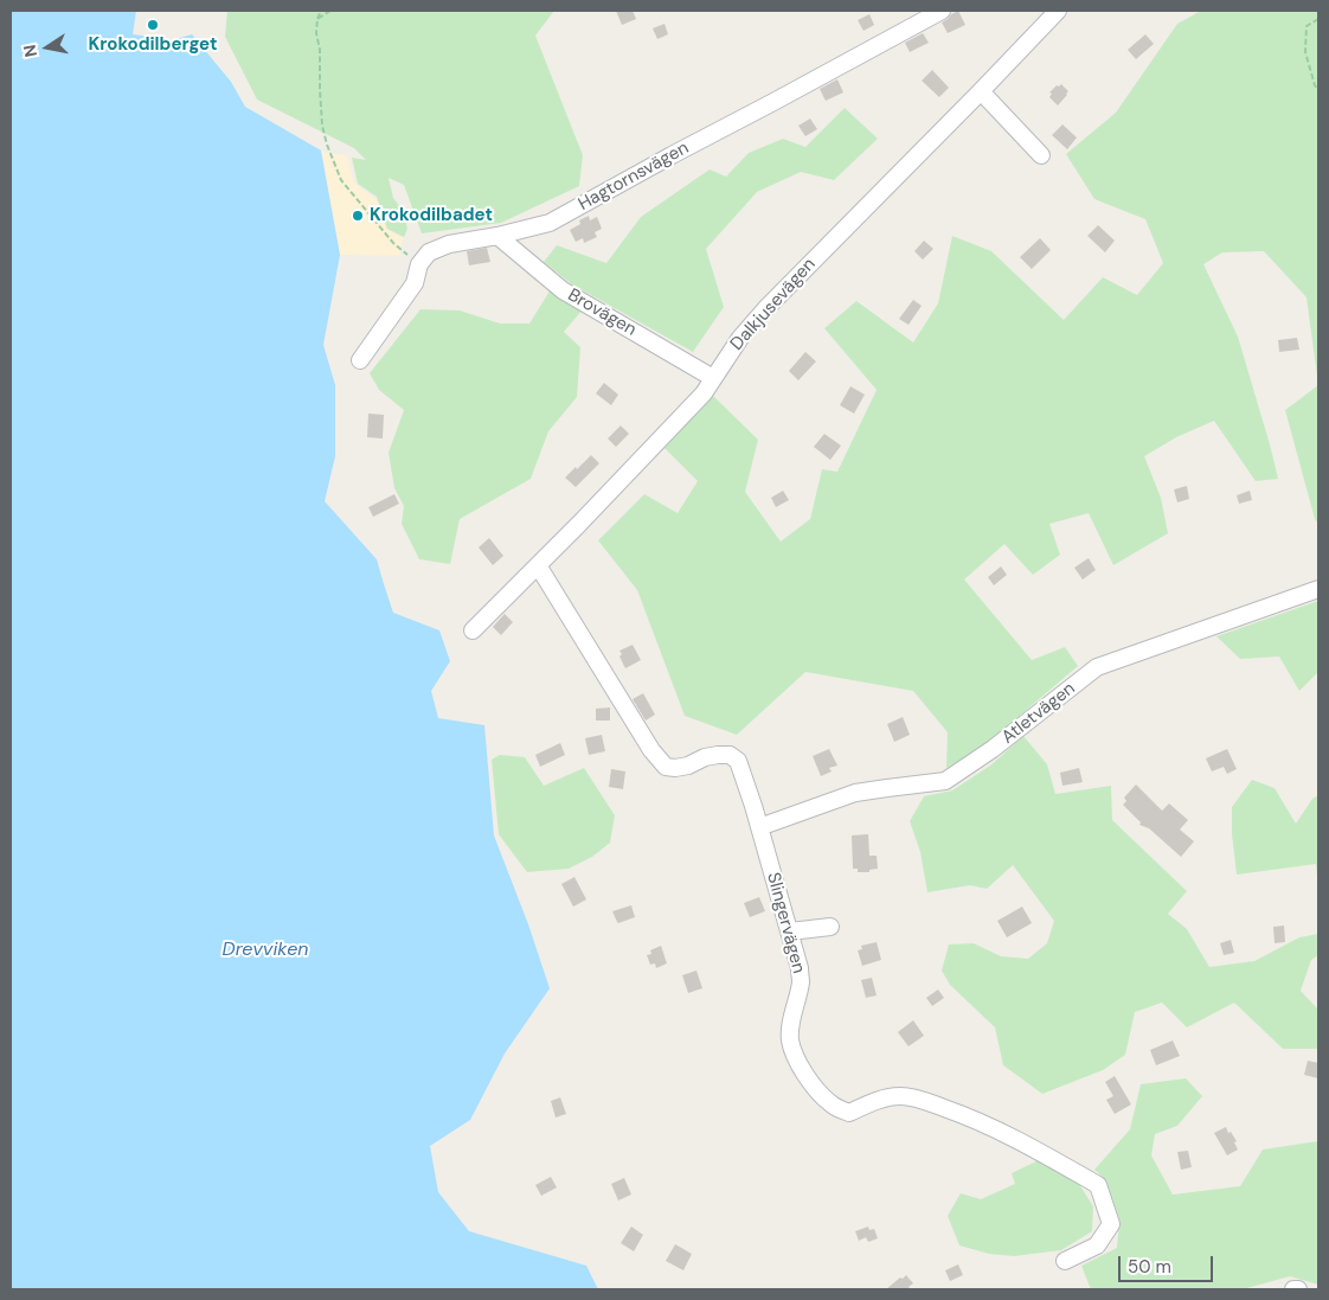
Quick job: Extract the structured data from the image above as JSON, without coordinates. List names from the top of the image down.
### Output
{
  "streets": {
    "street": [
      "Hagtornsvägen",
      "Dalkjusevägen",
      "Brovägen",
      "Atletvägen",
      "Slingervägen"
    ]
  },
  "crossings": [
    ["Hagtornsvägen", "Brovägen"],
    ["Dalkjusevägen", "Brovägen"],
    ["Dalkjusevägen", "Slingervägen"],
    ["Atletvägen", "Slingervägen"]
  ],
  "water": ["Drevviken"],
  "places": ["Krokodilberget", "Krokodilbadet"],
  "scale_bar": "50 m",
  "north": "left"
}
